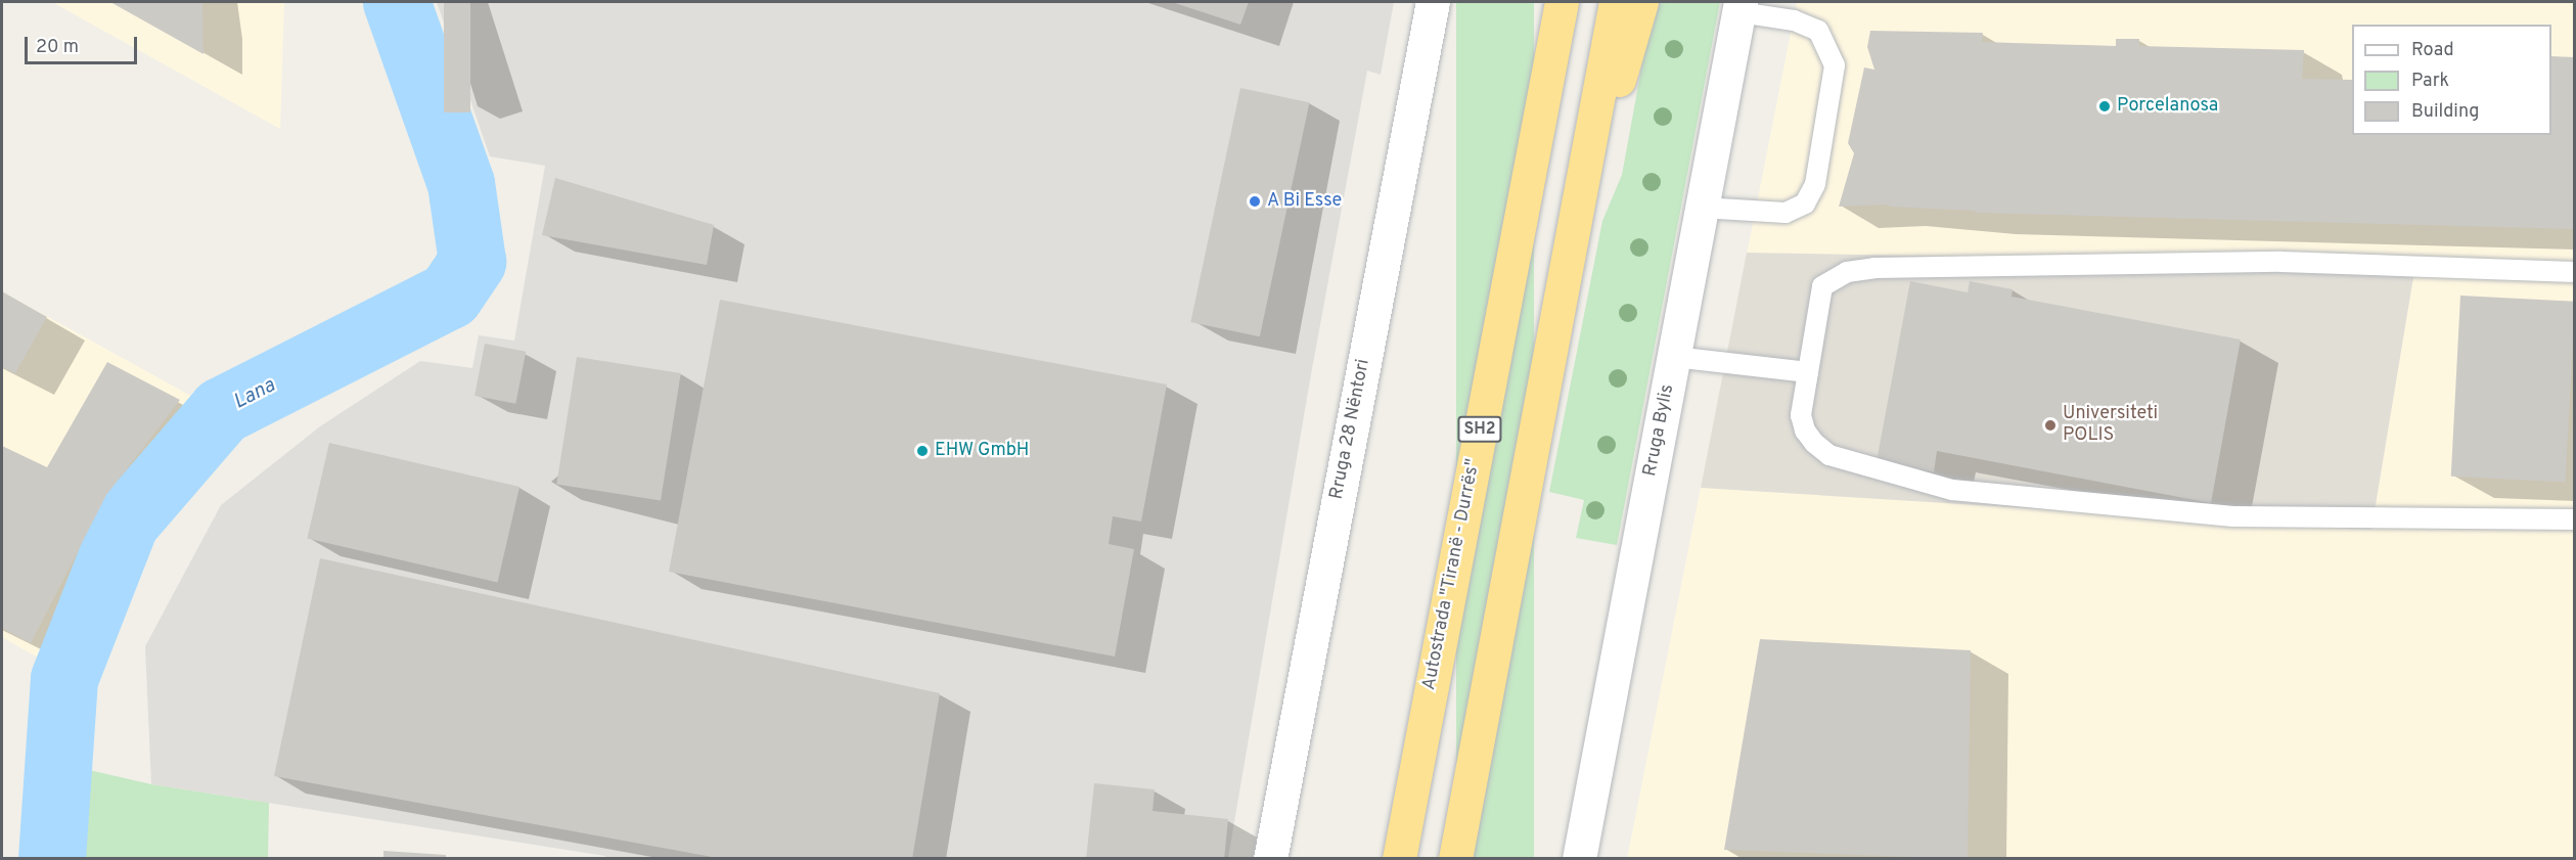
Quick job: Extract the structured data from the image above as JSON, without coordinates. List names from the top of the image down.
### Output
{
  "streets": {
    "highway": ["SH2", "Autostrada \"Tiranë - Durrës\""],
    "main road": ["Rruga 28 Nëntori", "Rruga Bylis"]
  },
  "water": ["Lana"],
  "places": [
    "Porcelanosa",
    "A Bi Esse",
    "Universiteti POLIS",
    "EHW GmbH"
  ],
  "legend": ["Road", "Park", "Building"],
  "scale_bar": "20 m"
}
